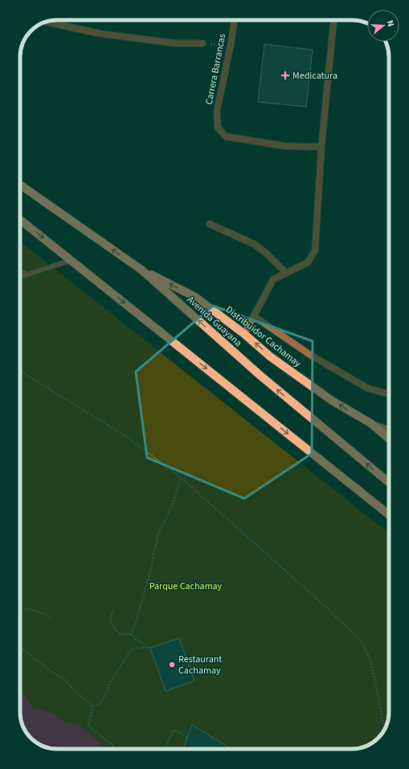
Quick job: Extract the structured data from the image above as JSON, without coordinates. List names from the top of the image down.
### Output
{
  "streets": {
    "main road": ["Avenida Guayana", "Distribuidor Cachamay"],
    "street": ["Carrera Barrancas"]
  },
  "crossings": [
    ["Avenida Guayana", "Distribuidor Cachamay"]
  ],
  "parks": ["Parque Cachamay"],
  "places": {
    "health": ["Medicatura"],
    "other": ["Restaurant Cachamay"]
  },
  "north": "right"
}
